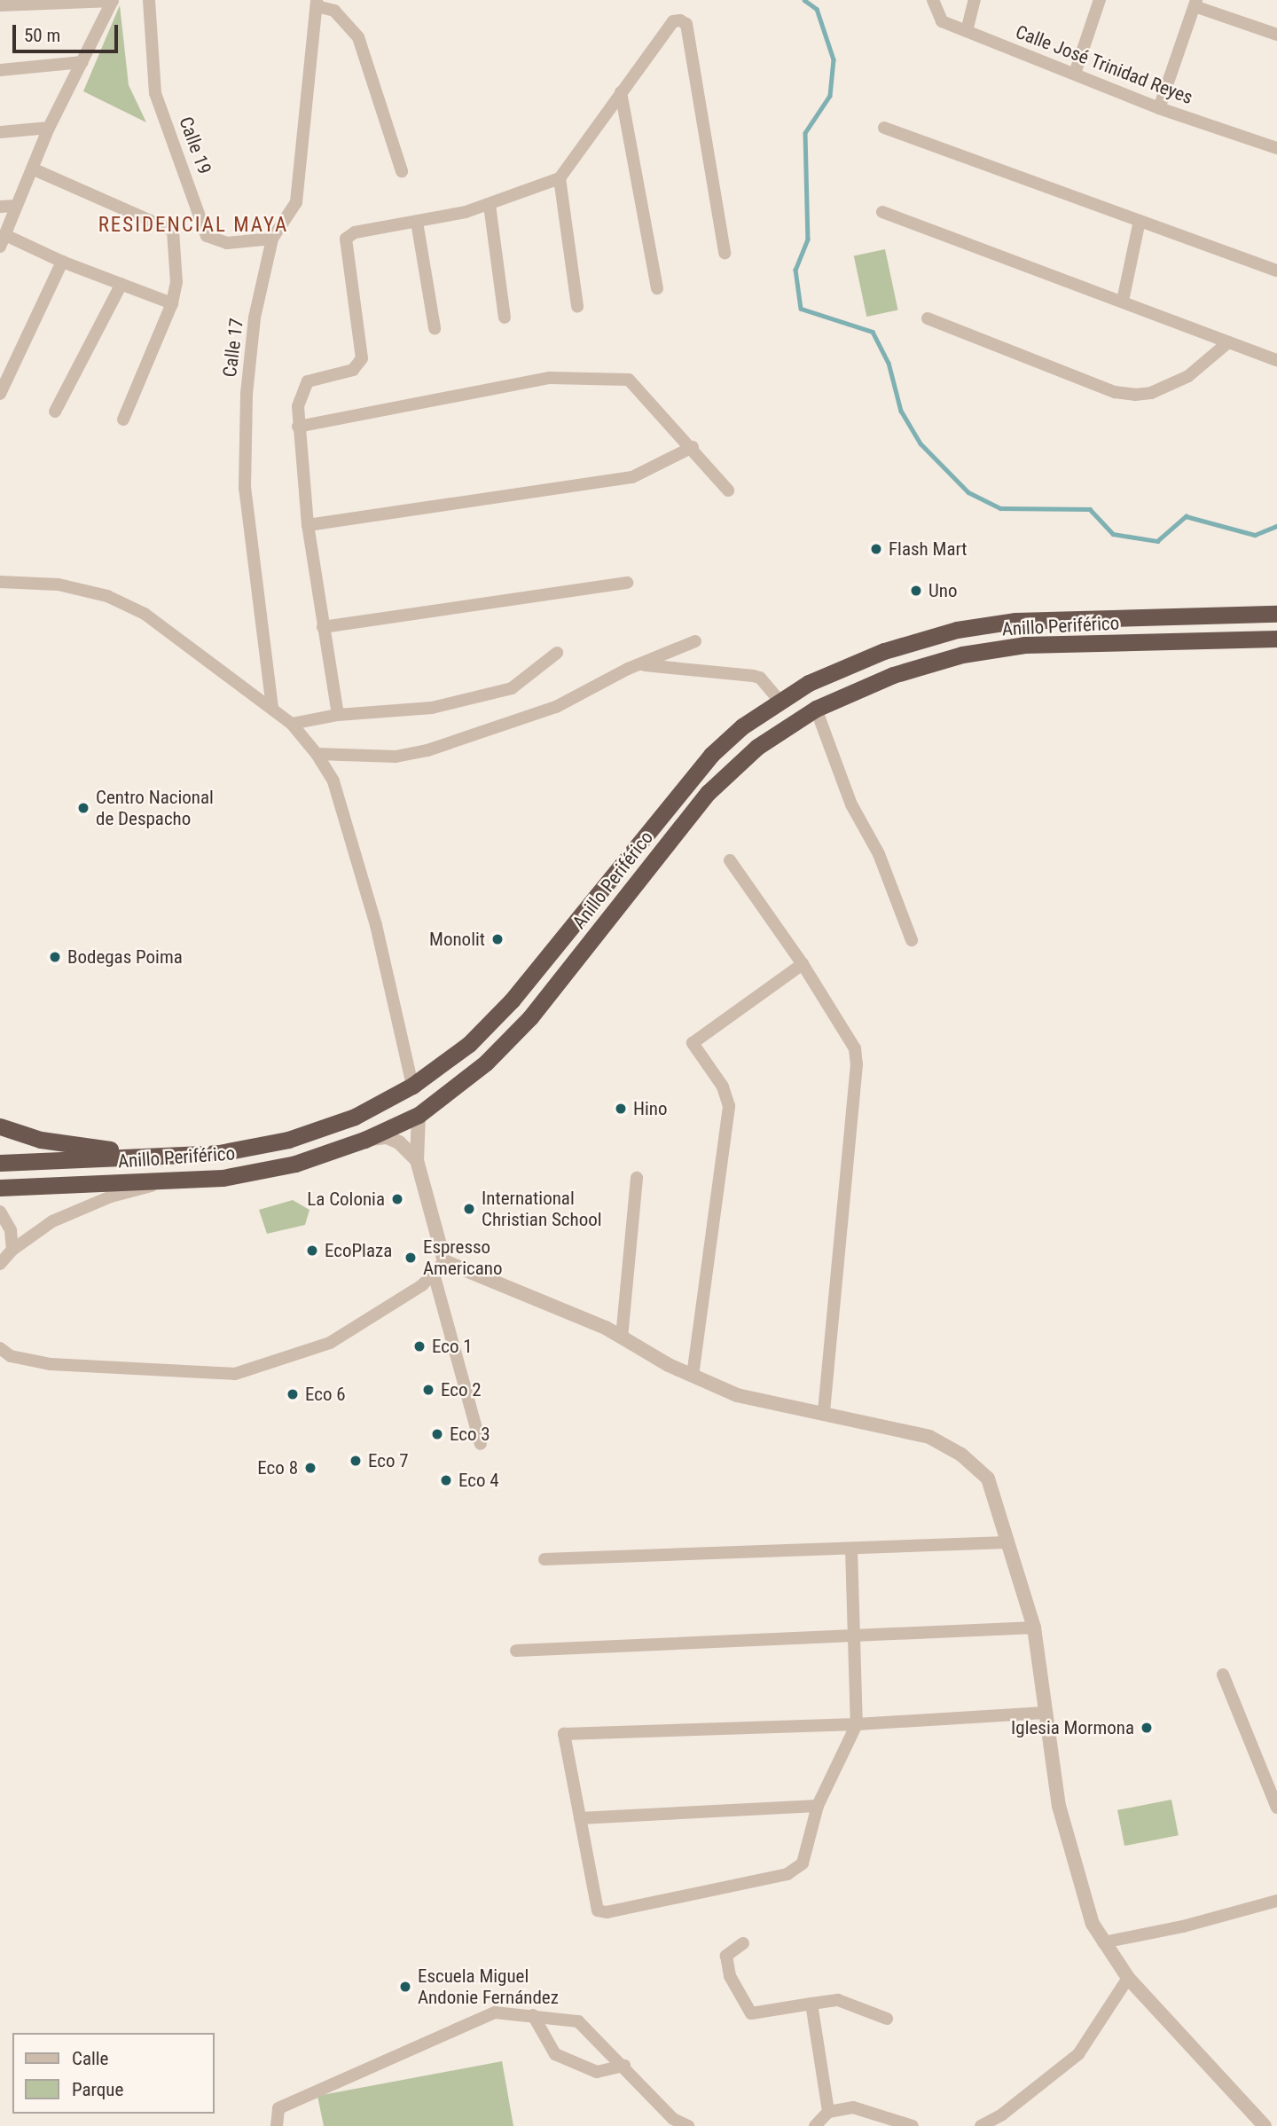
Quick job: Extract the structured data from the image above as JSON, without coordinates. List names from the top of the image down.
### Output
{
  "streets": {
    "highway": ["Anillo Periférico"],
    "street": ["Calle José Trinidad Reyes", "Calle 19", "Calle 17"]
  },
  "crossings": [
    ["Calle 19", "Calle 17"]
  ],
  "districts": ["RESIDENCIAL MAYA"],
  "places": [
    "Flash Mart",
    "Uno",
    "Centro Nacional de Despacho",
    "Monolit",
    "Bodegas Poima",
    "Hino",
    "La Colonia",
    "International Christian School",
    "EcoPlaza",
    "Espresso Americano",
    "Eco 1",
    "Eco 2",
    "Eco 6",
    "Eco 3",
    "Eco 7",
    "Eco 8",
    "Eco 4",
    "Iglesia Mormona",
    "Escuela Miguel Andonie Fernández"
  ],
  "legend": ["Calle", "Parque"],
  "scale_bar": "50 m"
}
